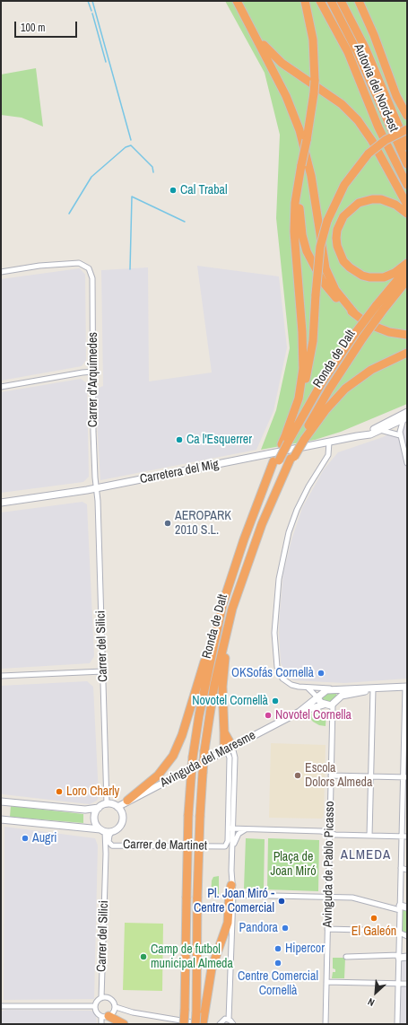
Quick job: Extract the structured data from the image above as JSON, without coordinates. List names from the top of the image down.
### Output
{
  "streets": {
    "highway": ["Autovia del Nord-est", "Ronda de Dalt"],
    "main road": ["Carretera del Mig", "Avinguda del Maresme"],
    "street": [
      "Carrer d'Arquímedes",
      "Carrer del Silici",
      "Carrer de Martinet",
      "Avinguda de Pablo Picasso"
    ]
  },
  "crossings": [
    ["Carrer d'Arquímedes", "Carretera del Mig"],
    ["Carrer d'Arquímedes", "Carrer del Silici"],
    ["Carretera del Mig", "Carrer del Silici"],
    ["Carrer del Silici", "Avinguda del Maresme"]
  ],
  "districts": ["ALMEDA"],
  "parks": ["Plaça de Joan Miró"],
  "places": [
    "Cal Trabal",
    "Ca l'Esquerrer",
    "AEROPARK 2010 S.L.",
    "OKSofás Cornellà",
    "Novotel Cornellà",
    "Novotel Cornella",
    "Escola Dolors Almeda",
    "Loro Charly",
    "Augri",
    "Pl. Joan Miró - Centre Comercial",
    "El Galeón",
    "Pandora",
    "Hipercor",
    "Camp de futbol municipal Almeda",
    "Centre Comercial Cornellà"
  ],
  "scale_bar": "100 m",
  "north": "bottom left"
}
